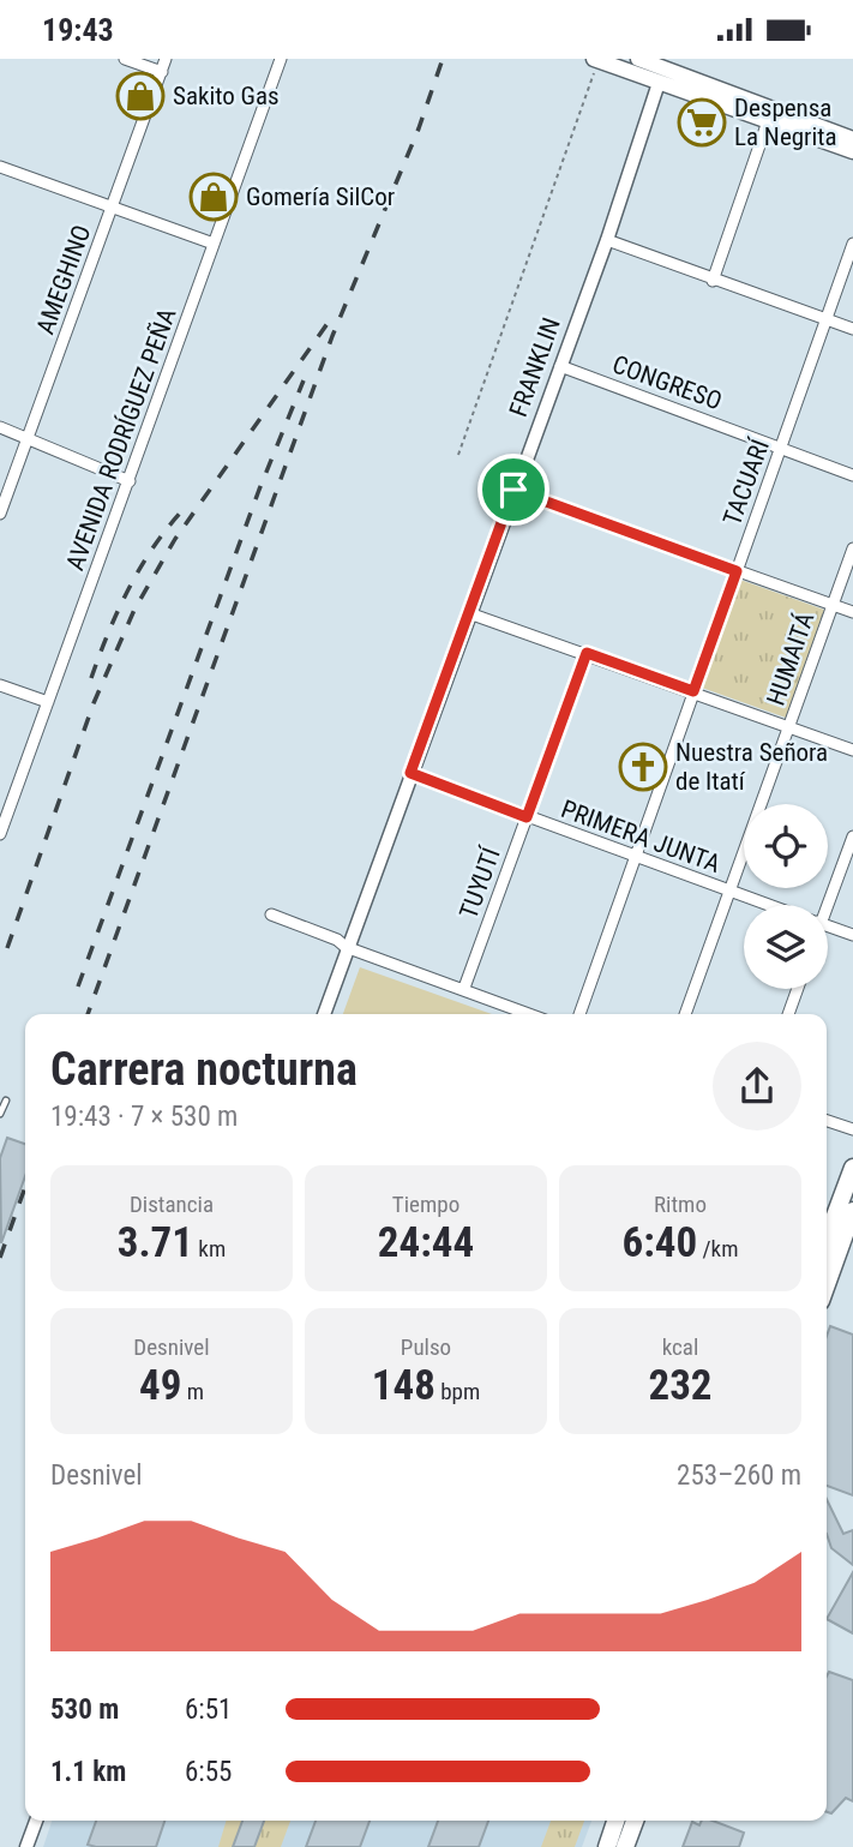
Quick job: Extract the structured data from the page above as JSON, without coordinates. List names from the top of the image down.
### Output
{
  "streets": {
    "street": [
      "AMEGHINO",
      "FRANKLIN",
      "CONGRESO",
      "AVENIDA RODRÍGUEZ PEÑA",
      "TACUARÍ",
      "HUMAITÁ",
      "PRIMERA JUNTA",
      "TUYUTÍ"
    ]
  },
  "crossings": [
    ["FRANKLIN", "CONGRESO"],
    ["FRANKLIN", "PRIMERA JUNTA"],
    ["CONGRESO", "TACUARÍ"],
    ["TACUARÍ", "PRIMERA JUNTA"],
    ["HUMAITÁ", "PRIMERA JUNTA"],
    ["PRIMERA JUNTA", "TUYUTÍ"]
  ],
  "places": {
    "shop": ["Sakito Gas", "Gomería SilCor"],
    "supermarket": ["Despensa La Negrita"],
    "church": ["Nuestra Señora de Itatí"]
  },
  "page": {
    "status": "19:43",
    "heading": ["Carrera nocturna", "19:43 · 7 × 530 m"],
    "stats": [
      ["Distancia", "3.71 km"],
      ["Tiempo", "24:44"],
      ["Ritmo", "6:40 /km"],
      ["Desnivel", "49 m"],
      ["Pulso", "148 bpm"],
      ["kcal", "232"]
    ],
    "chart": ["Desnivel", "253–260 m"],
    "list": [
      {
        "name": "530 m",
        "note": "6:51"
      },
      {
        "name": "1.1 km",
        "note": "6:55"
      }
    ]
  }
}
